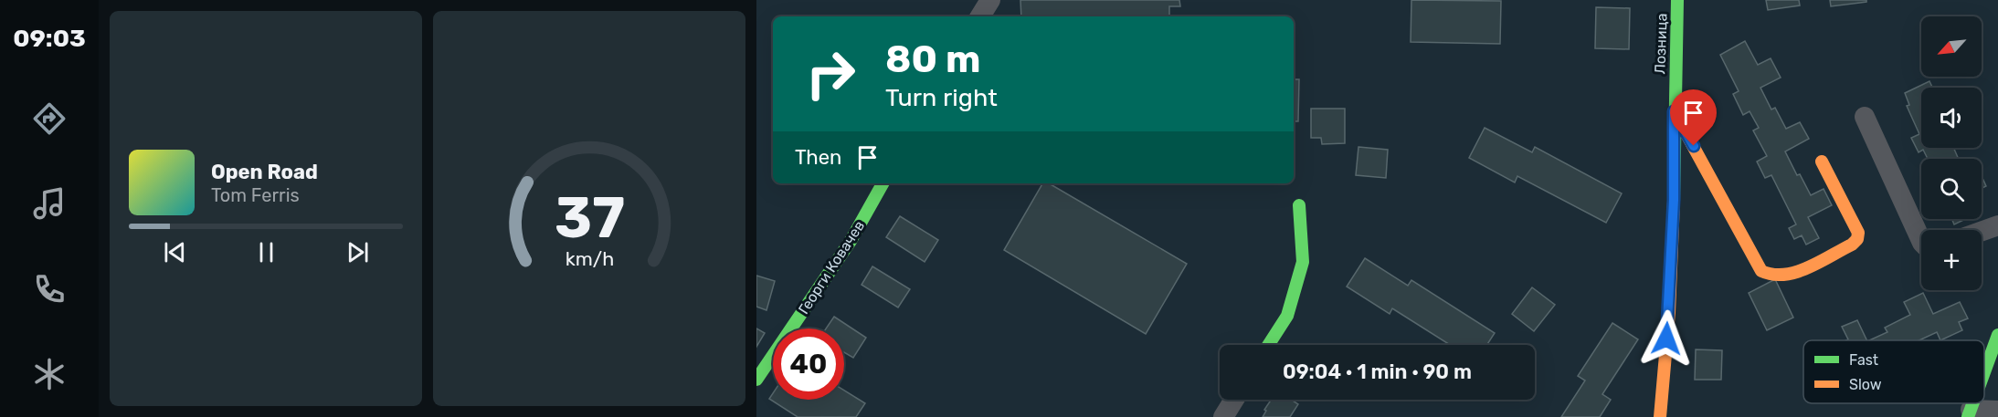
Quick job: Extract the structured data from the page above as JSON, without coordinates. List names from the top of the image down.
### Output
{
  "streets": {
    "street": ["Лозница", "Георги Ковачев"]
  },
  "legend": ["Fast", "Slow"],
  "north": "bottom left",
  "page": {
    "tabs": "09:03",
    "map_buttons": "+",
    "turn": ["80 m", "Turn right"],
    "then": "Then",
    "song": ["Open Road", "Tom Ferris"],
    "limit": "40",
    "trip": "09:04 · 1 min · 90 m",
    "gauge": ["37", "km/h"]
  }
}
